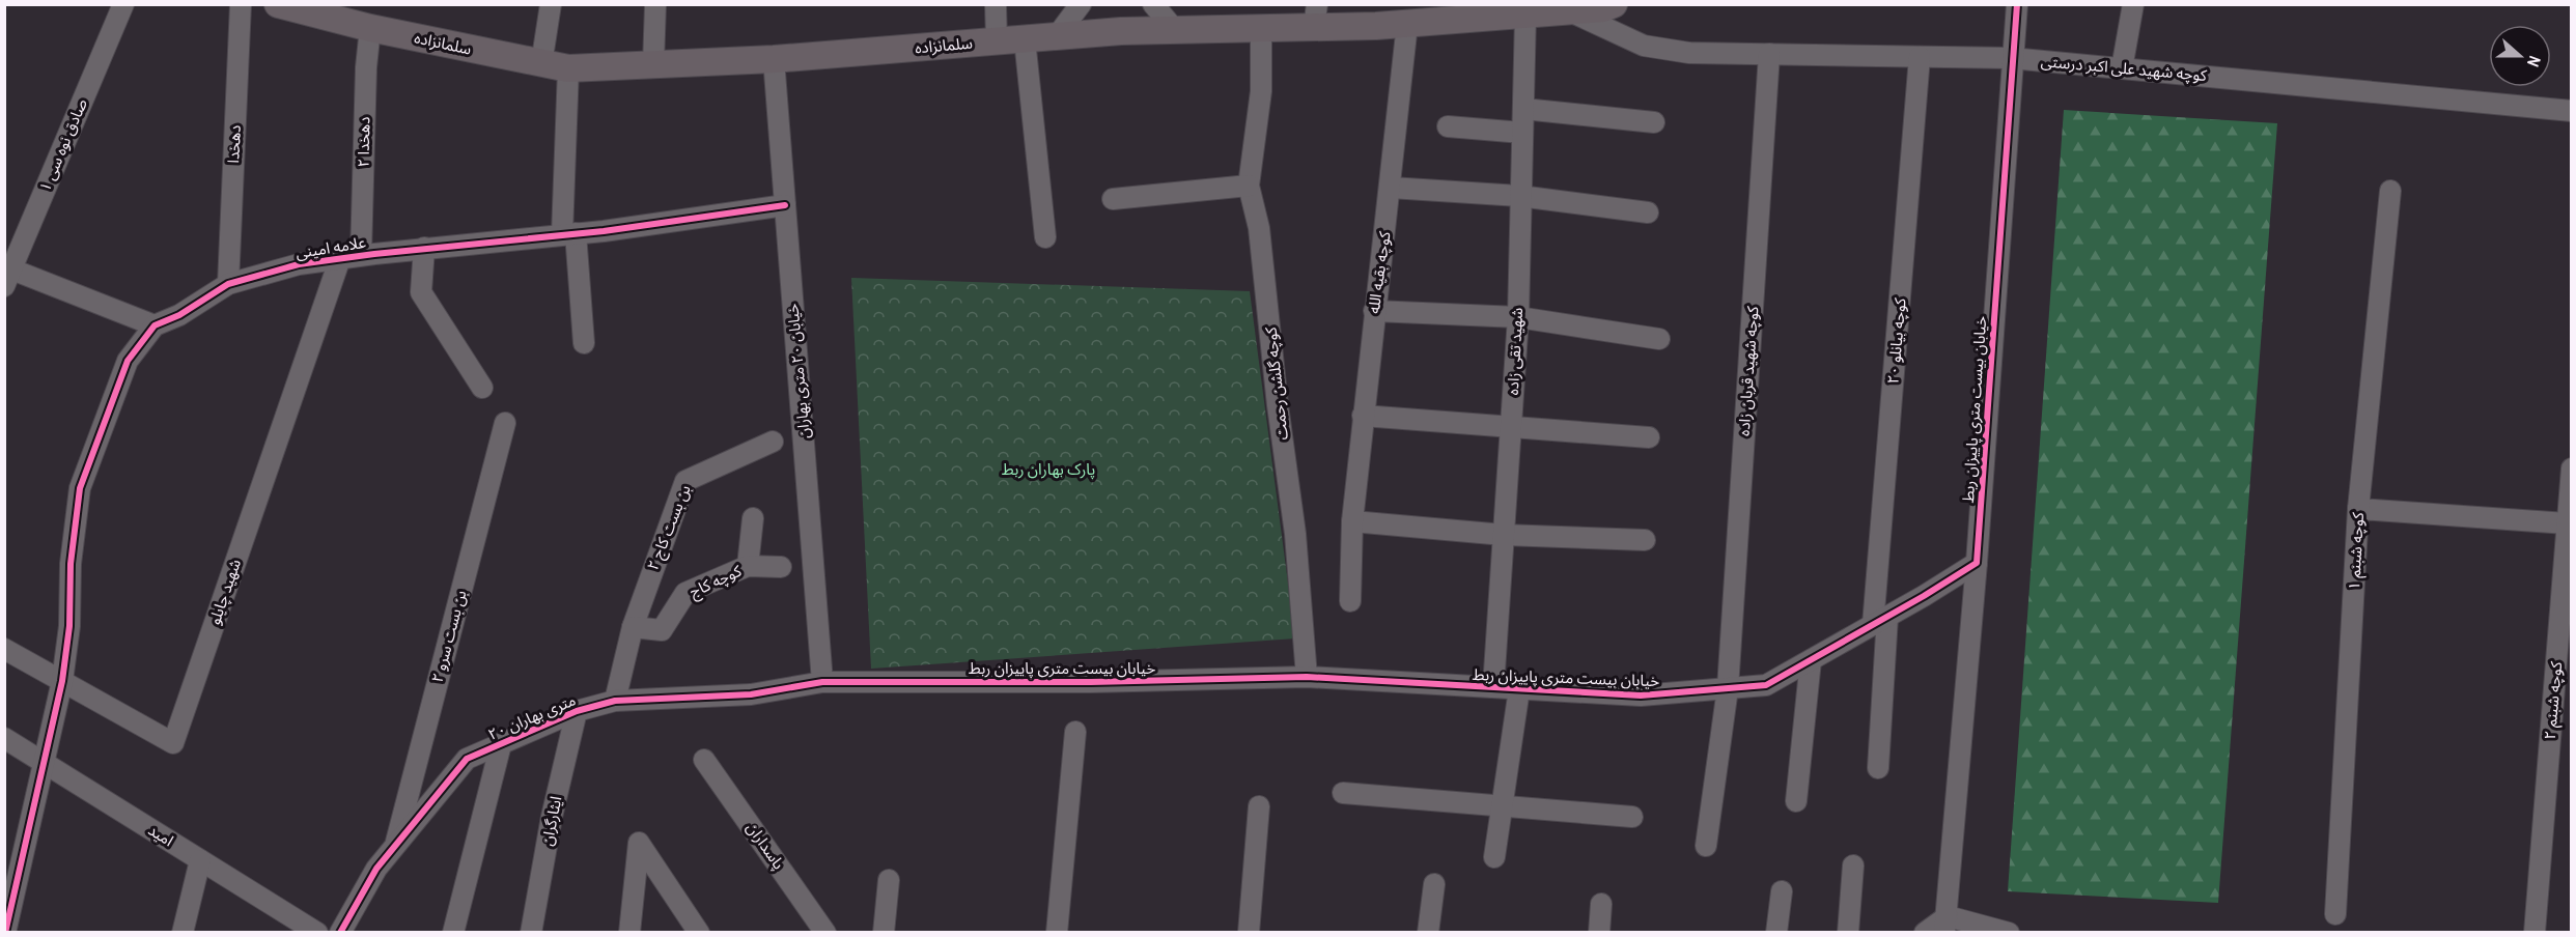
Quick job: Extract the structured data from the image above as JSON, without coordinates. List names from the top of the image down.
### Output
{
  "streets": {
    "main road": ["سلمانزاده"],
    "street": [
      "کوچه شهید علی اکبر درستی",
      "دهخدا ۲",
      "دهخدا",
      "صادق نوه سی ۱",
      "علامه امینی",
      "کوچه بقیه الله",
      "کوچه بیانلو ۲۰",
      "شهید تقی زاده",
      "خیابان ۲۰ متری بهاران",
      "کوچه شهید قربان زاده",
      "کوچه گلشن رحمت",
      "خیابان بیست متری پاییزان ربط",
      "بن بست کاج ۲",
      "کوچه شبنم ۱",
      "کوچه کاج",
      "شهید چایلو",
      "بن بست سرو ۲",
      "کوچه شبنم ۲",
      "۲۰ متری بهاران",
      "ایثارگران",
      "امید",
      "پاسداران"
    ]
  },
  "crossings": [
    ["سلمانزاده", "کوچه شهید علی اکبر درستی"],
    ["سلمانزاده", "دهخدا ۲"],
    ["سلمانزاده", "کوچه بقیه الله"],
    ["سلمانزاده", "شهید تقی زاده"],
    ["سلمانزاده", "خیابان ۲۰ متری بهاران"],
    ["سلمانزاده", "کوچه گلشن رحمت"],
    ["کوچه شهید علی اکبر درستی", "کوچه بیانلو ۲۰"],
    ["کوچه شهید علی اکبر درستی", "شهید تقی زاده"],
    ["کوچه شهید علی اکبر درستی", "کوچه شهید قربان زاده"],
    ["کوچه شهید علی اکبر درستی", "خیابان بیست متری پاییزان ربط"],
    ["دهخدا ۲", "علامه امینی"],
    ["دهخدا", "علامه امینی"],
    ["علامه امینی", "خیابان ۲۰ متری بهاران"],
    ["علامه امینی", "شهید چایلو"],
    ["علامه امینی", "امید"],
    ["کوچه بیانلو ۲۰", "خیابان بیست متری پاییزان ربط"],
    ["شهید تقی زاده", "خیابان بیست متری پاییزان ربط"],
    ["خیابان ۲۰ متری بهاران", "خیابان بیست متری پاییزان ربط"],
    ["خیابان ۲۰ متری بهاران", "۲۰ متری بهاران"],
    ["کوچه شهید قربان زاده", "خیابان بیست متری پاییزان ربط"],
    ["کوچه گلشن رحمت", "خیابان بیست متری پاییزان ربط"],
    ["خیابان بیست متری پاییزان ربط", "۲۰ متری بهاران"],
    ["بن بست کاج ۲", "کوچه کاج"],
    ["بن بست سرو ۲", "۲۰ متری بهاران"],
    ["۲۰ متری بهاران", "ایثارگران"]
  ],
  "parks": ["پارک بهاران ربط"],
  "north": "right"
}
